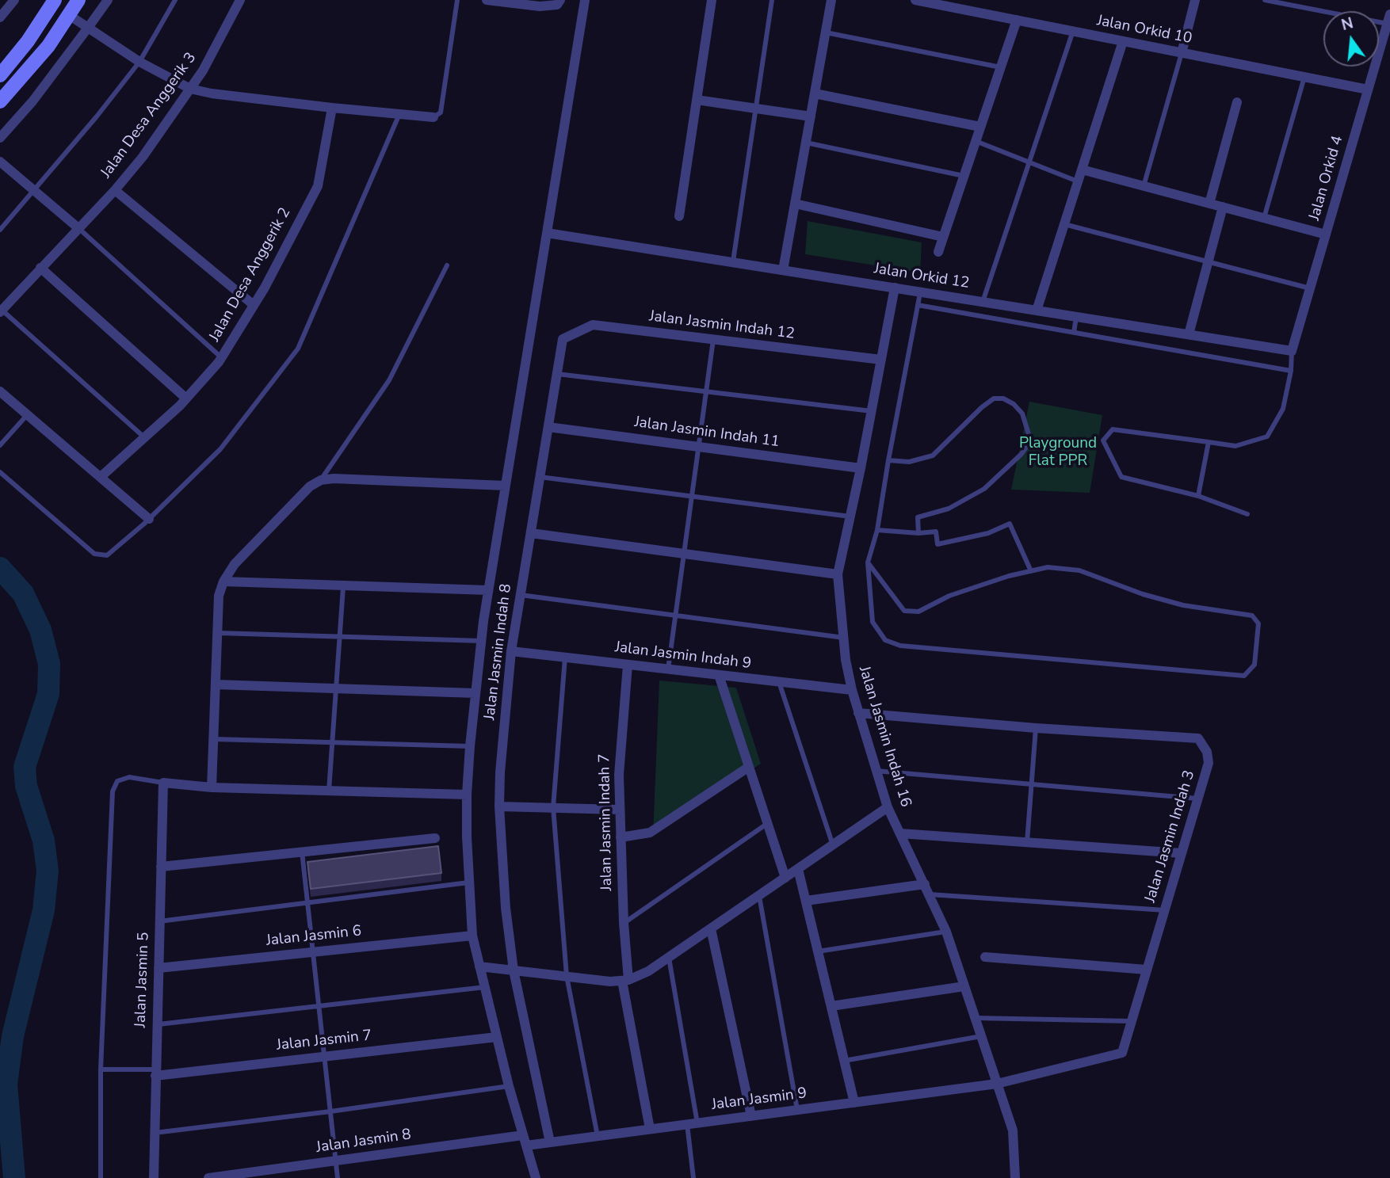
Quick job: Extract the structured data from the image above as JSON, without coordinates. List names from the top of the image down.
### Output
{
  "streets": {
    "street": [
      "Jalan Orkid 10",
      "Jalan Desa Anggerik 3",
      "Jalan Orkid 4",
      "Jalan Desa Anggerik 2",
      "Jalan Orkid 12",
      "Jalan Jasmin Indah 12",
      "Jalan Jasmin Indah 11",
      "Jalan Jasmin Indah 8",
      "Jalan Jasmin Indah 9",
      "Jalan Jasmin Indah 16",
      "Jalan Jasmin Indah 7",
      "Jalan Jasmin Indah 3",
      "Jalan Jasmin 6",
      "Jalan Jasmin 5",
      "Jalan Jasmin 7",
      "Jalan Jasmin 9",
      "Jalan Jasmin 8"
    ]
  },
  "crossings": [
    ["Jalan Orkid 10", "Jalan Orkid 4"],
    ["Jalan Orkid 4", "Jalan Orkid 12"],
    ["Jalan Orkid 12", "Jalan Jasmin Indah 16"],
    ["Jalan Jasmin Indah 12", "Jalan Jasmin Indah 8"],
    ["Jalan Jasmin Indah 12", "Jalan Jasmin Indah 16"],
    ["Jalan Jasmin Indah 11", "Jalan Jasmin Indah 8"],
    ["Jalan Jasmin Indah 11", "Jalan Jasmin Indah 16"],
    ["Jalan Jasmin Indah 8", "Jalan Jasmin Indah 9"],
    ["Jalan Jasmin Indah 8", "Jalan Jasmin 9"],
    ["Jalan Jasmin Indah 9", "Jalan Jasmin Indah 16"],
    ["Jalan Jasmin Indah 9", "Jalan Jasmin Indah 7"],
    ["Jalan Jasmin Indah 16", "Jalan Jasmin Indah 3"],
    ["Jalan Jasmin Indah 16", "Jalan Jasmin 9"],
    ["Jalan Jasmin Indah 7", "Jalan Jasmin 9"],
    ["Jalan Jasmin Indah 3", "Jalan Jasmin 9"],
    ["Jalan Jasmin 6", "Jalan Jasmin 5"],
    ["Jalan Jasmin 5", "Jalan Jasmin 7"]
  ],
  "parks": ["Playground Flat PPR"],
  "north": "top"
}
